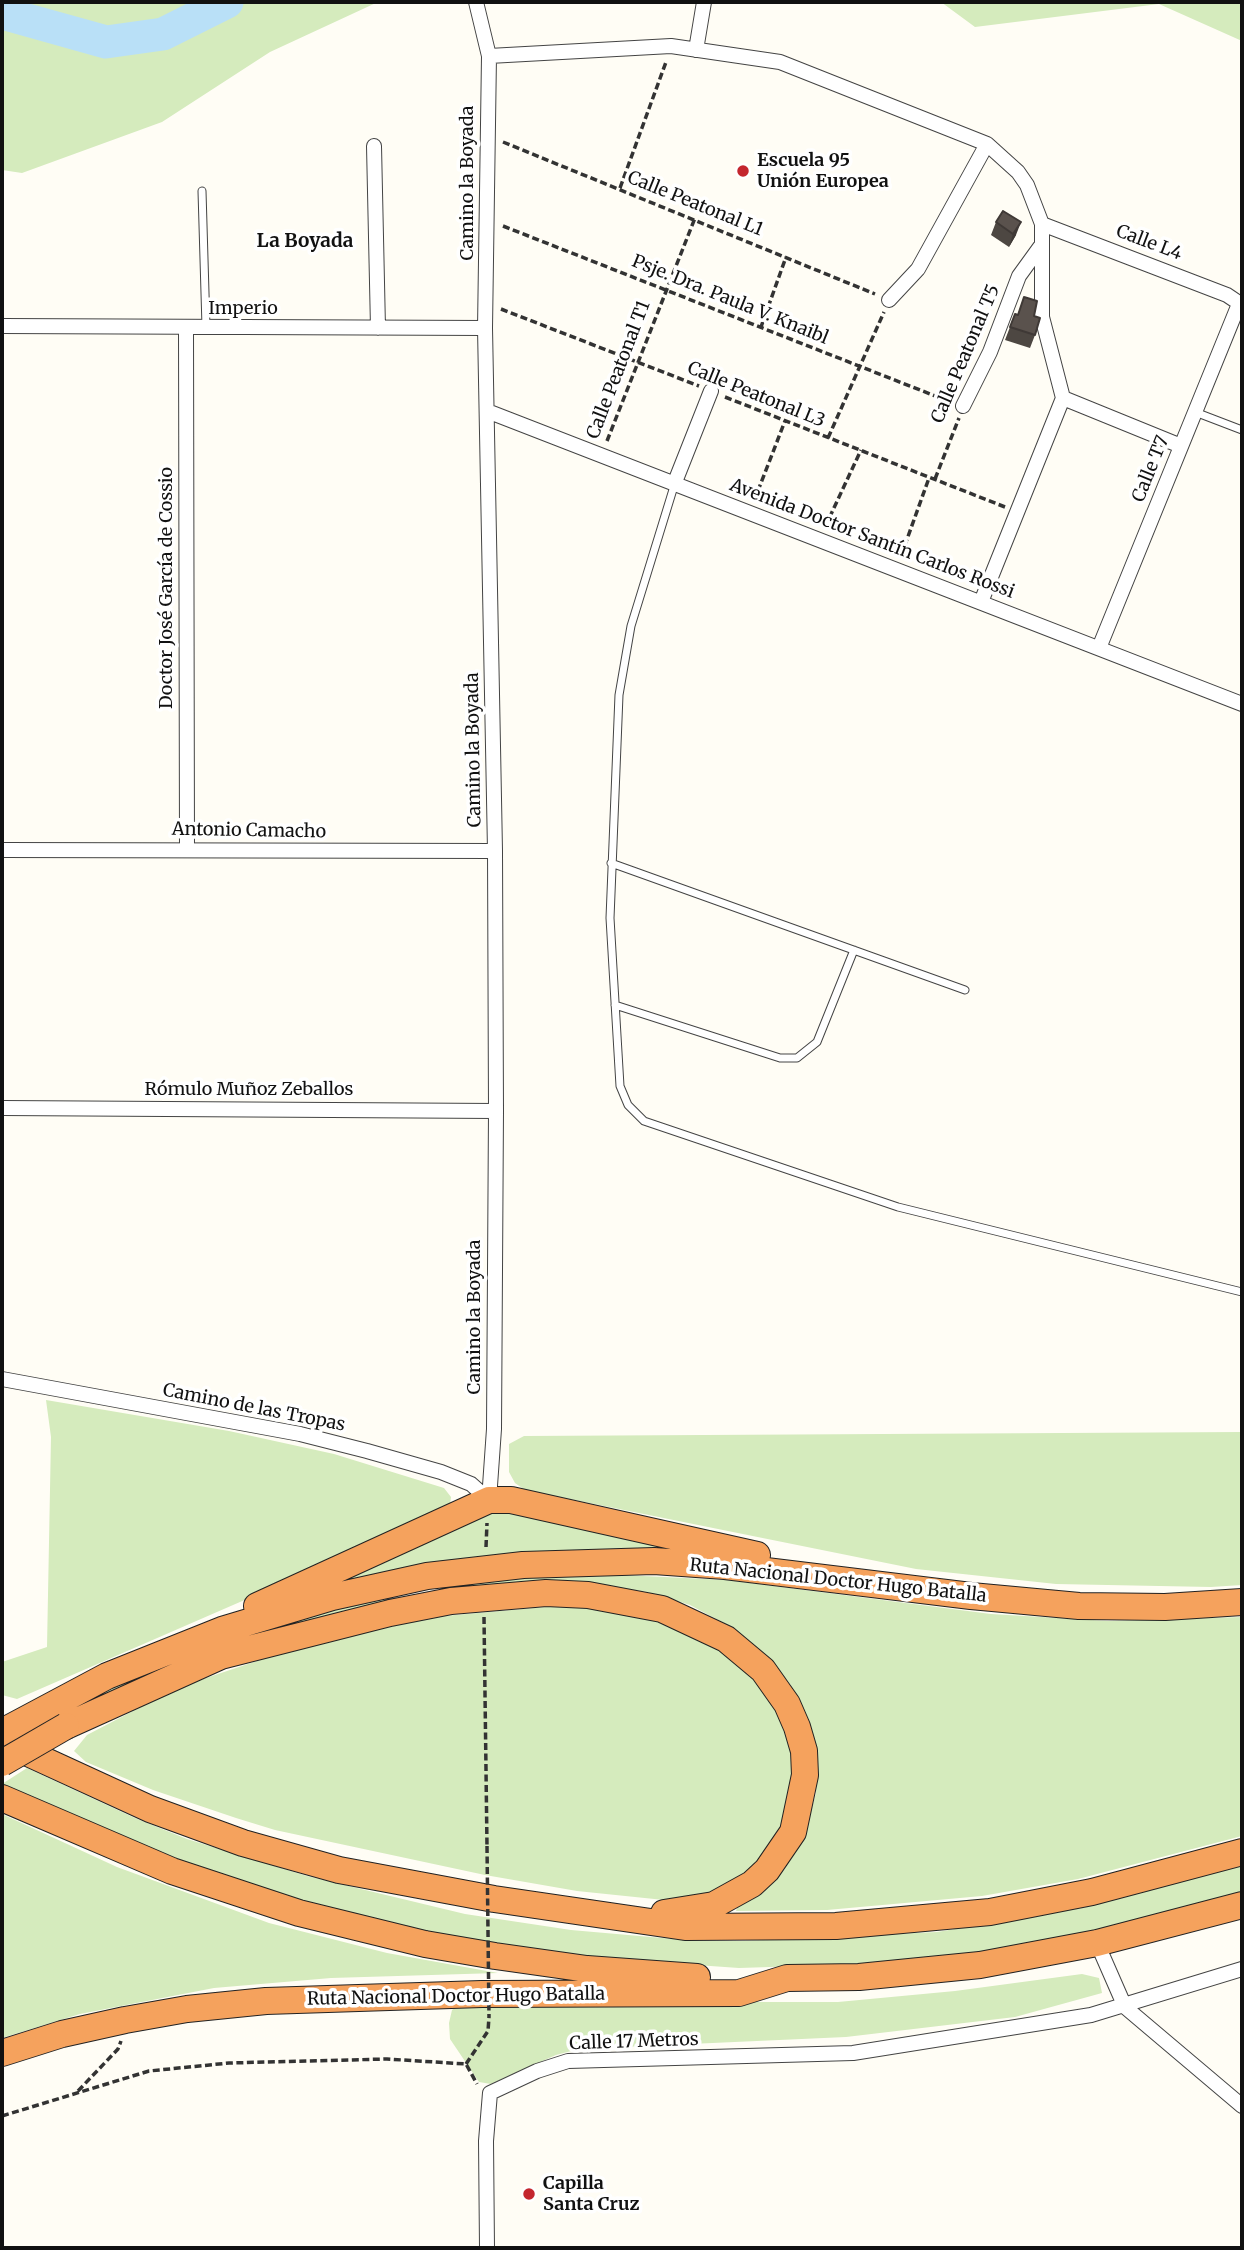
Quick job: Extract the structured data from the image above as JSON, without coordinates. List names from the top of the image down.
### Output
{
  "streets": {
    "highway": ["Ruta Nacional Doctor Hugo Batalla"],
    "street": [
      "Camino la Boyada",
      "Calle L4",
      "Imperio",
      "Calle Peatonal T5",
      "Calle T7",
      "Avenida Doctor Santín Carlos Rossi",
      "Doctor José García de Cossio",
      "Antonio Camacho",
      "Rómulo Muñoz Zeballos",
      "Camino de las Tropas",
      "Calle 17 Metros"
    ],
    "path": [
      "Calle Peatonal L1",
      "Psje. Dra. Paula V. Knaibl",
      "Calle Peatonal T1",
      "Calle Peatonal L3"
    ]
  },
  "crossings": [
    ["Camino la Boyada", "Calle Peatonal L1"],
    ["Camino la Boyada", "Psje. Dra. Paula V. Knaibl"],
    ["Camino la Boyada", "Imperio"],
    ["Camino la Boyada", "Calle Peatonal L3"],
    ["Camino la Boyada", "Avenida Doctor Santín Carlos Rossi"],
    ["Camino la Boyada", "Antonio Camacho"],
    ["Camino la Boyada", "Rómulo Muñoz Zeballos"],
    ["Camino la Boyada", "Camino de las Tropas"],
    ["Calle Peatonal L1", "Calle Peatonal T1"],
    ["Calle L4", "Calle T7"],
    ["Psje. Dra. Paula V. Knaibl", "Calle Peatonal T5"],
    ["Psje. Dra. Paula V. Knaibl", "Calle Peatonal T1"],
    ["Imperio", "Doctor José García de Cossio"],
    ["Calle Peatonal T5", "Calle Peatonal L3"],
    ["Calle Peatonal T1", "Calle Peatonal L3"],
    ["Calle Peatonal T1", "Avenida Doctor Santín Carlos Rossi"],
    ["Calle T7", "Avenida Doctor Santín Carlos Rossi"],
    ["Doctor José García de Cossio", "Antonio Camacho"]
  ],
  "districts": ["La Boyada"],
  "places": ["Escuela 95 Unión Europea", "Capilla Santa Cruz"]
}
